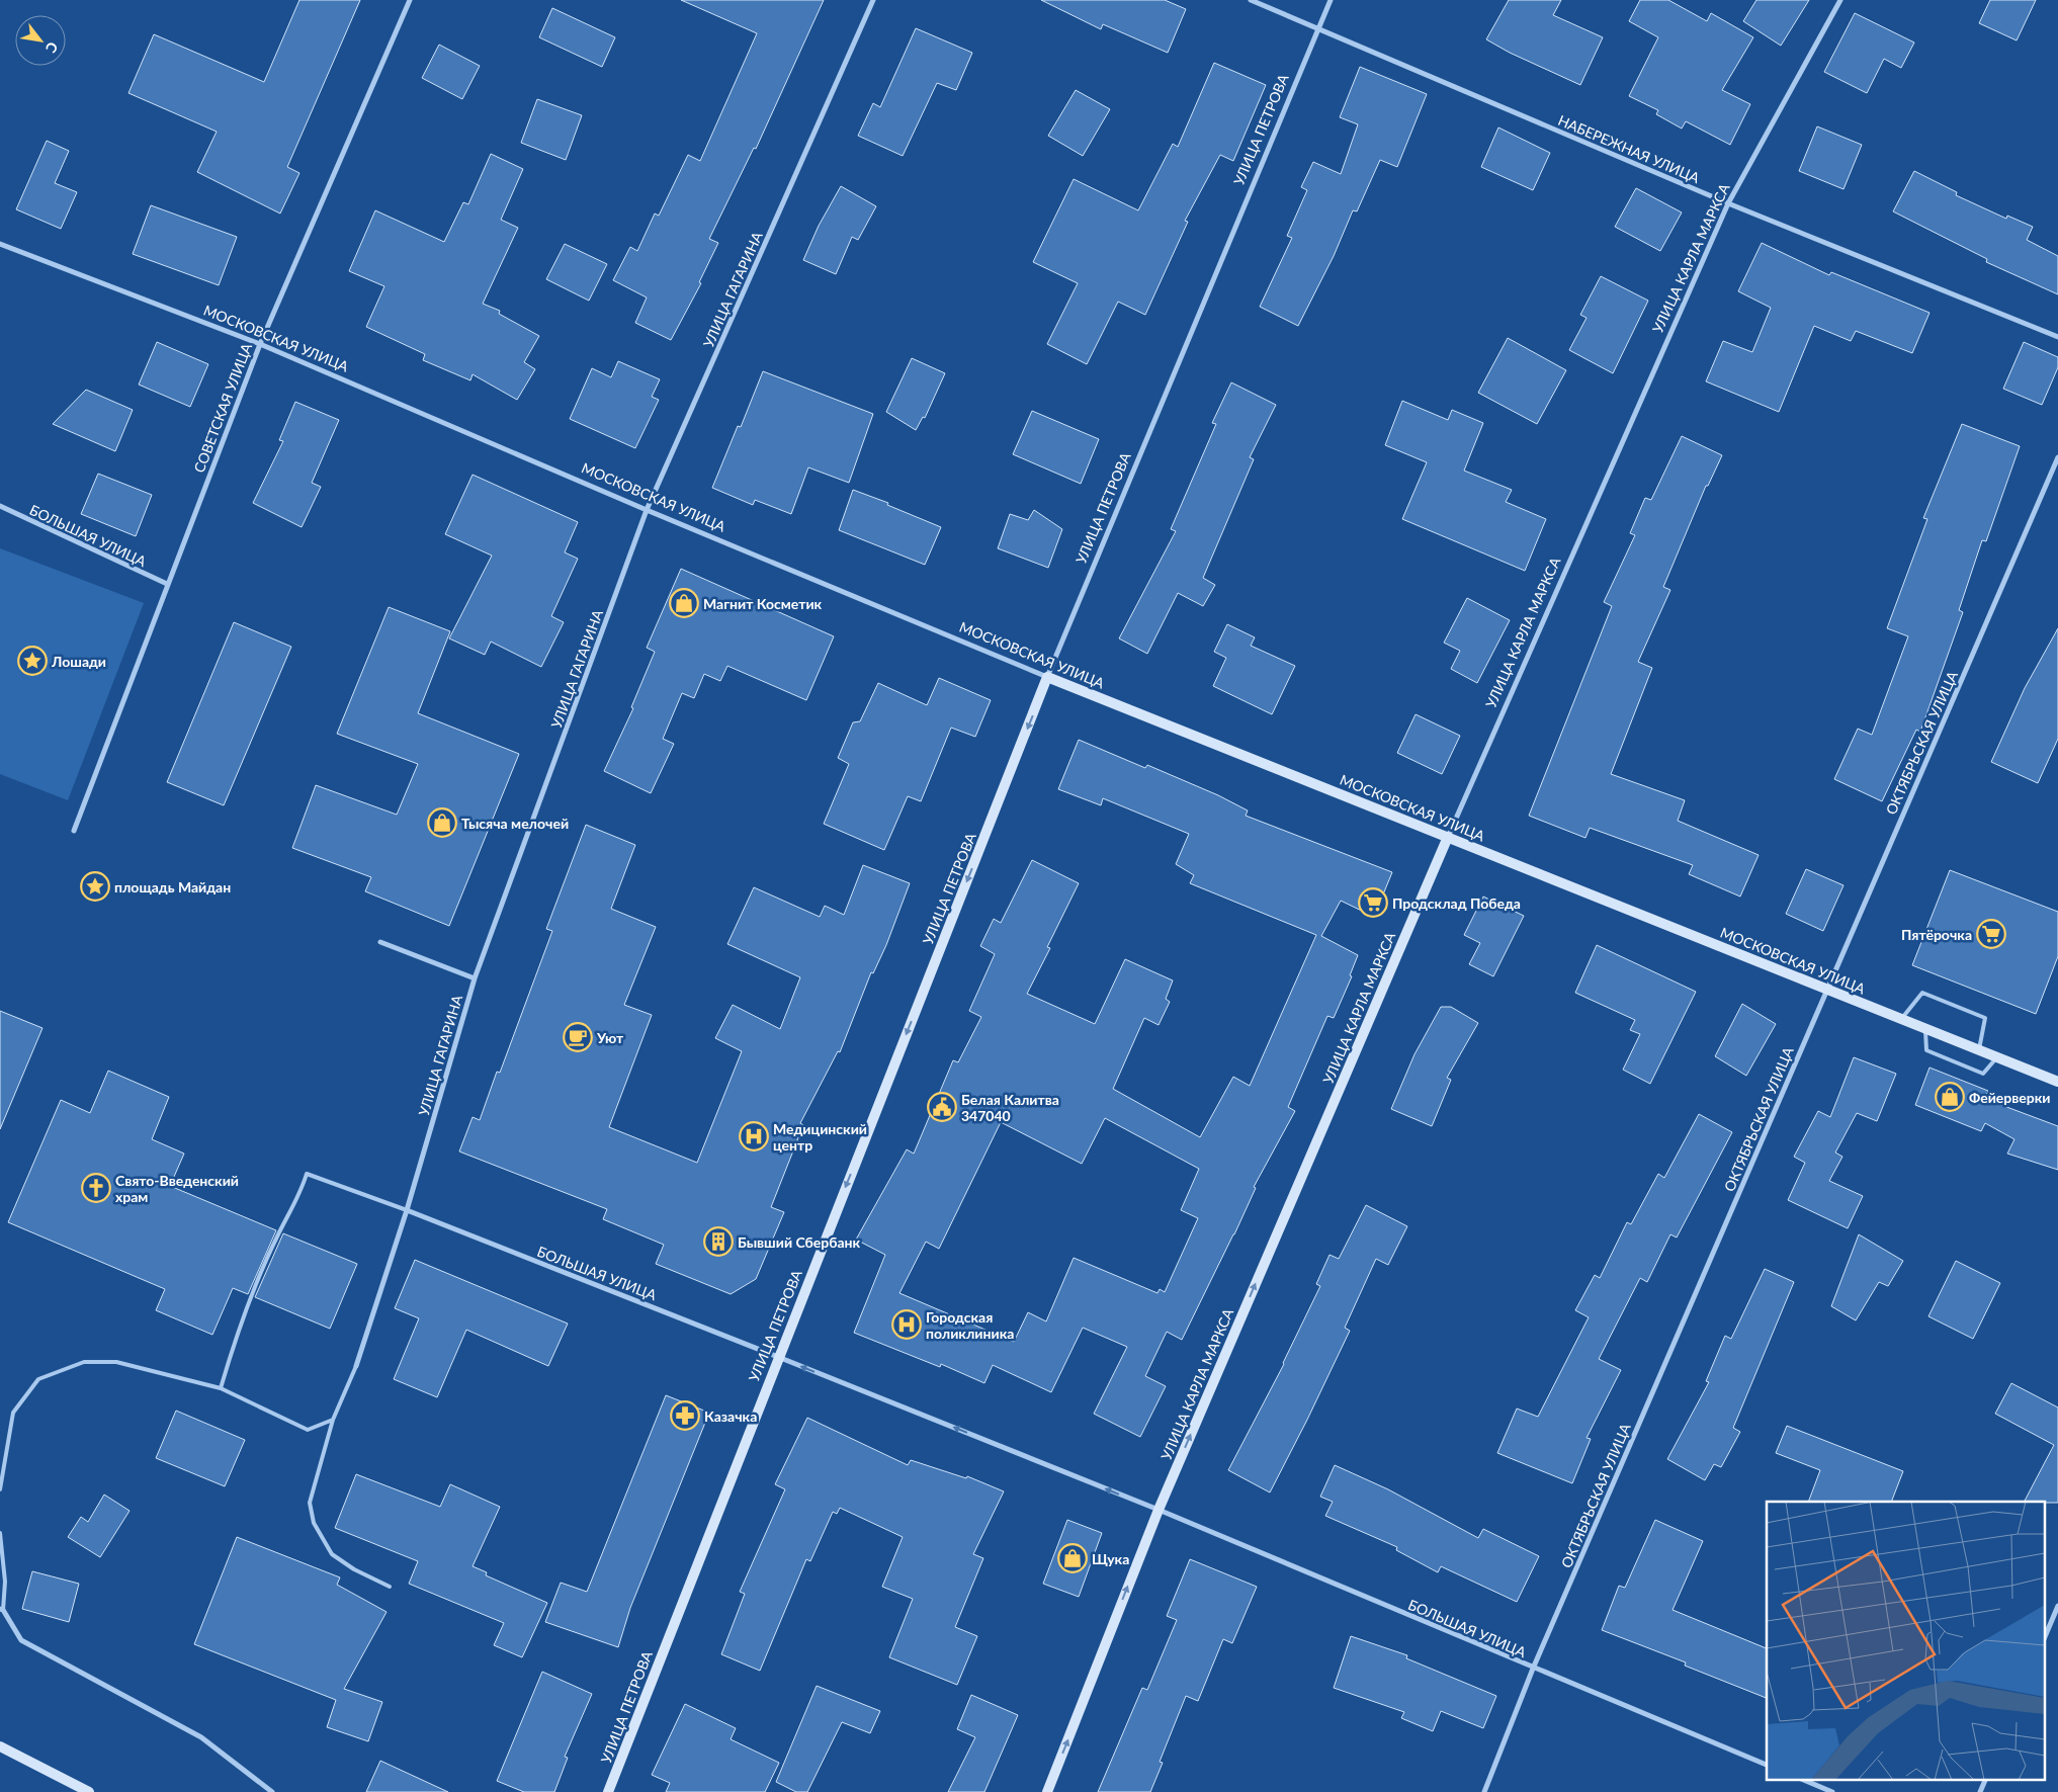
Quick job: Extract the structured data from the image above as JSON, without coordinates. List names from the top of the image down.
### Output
{
  "streets": {
    "street": [
      "УЛИЦА ПЕТРОВА",
      "НАБЕРЕЖНАЯ УЛИЦА",
      "УЛИЦА КАРЛА МАРКСА",
      "УЛИЦА ГАГАРИНА",
      "МОСКОВСКАЯ УЛИЦА",
      "СОВЕТСКАЯ УЛИЦА",
      "БОЛЬШАЯ УЛИЦА",
      "ОКТЯБРЬСКАЯ УЛИЦА"
    ]
  },
  "crossings": [
    ["УЛИЦА ПЕТРОВА", "НАБЕРЕЖНАЯ УЛИЦА"],
    ["УЛИЦА ПЕТРОВА", "МОСКОВСКАЯ УЛИЦА"],
    ["УЛИЦА ПЕТРОВА", "БОЛЬШАЯ УЛИЦА"],
    ["НАБЕРЕЖНАЯ УЛИЦА", "УЛИЦА КАРЛА МАРКСА"],
    ["УЛИЦА КАРЛА МАРКСА", "МОСКОВСКАЯ УЛИЦА"],
    ["УЛИЦА КАРЛА МАРКСА", "БОЛЬШАЯ УЛИЦА"],
    ["УЛИЦА ГАГАРИНА", "МОСКОВСКАЯ УЛИЦА"],
    ["УЛИЦА ГАГАРИНА", "БОЛЬШАЯ УЛИЦА"],
    ["МОСКОВСКАЯ УЛИЦА", "СОВЕТСКАЯ УЛИЦА"],
    ["МОСКОВСКАЯ УЛИЦА", "ОКТЯБРЬСКАЯ УЛИЦА"],
    ["СОВЕТСКАЯ УЛИЦА", "БОЛЬШАЯ УЛИЦА"],
    ["БОЛЬШАЯ УЛИЦА", "ОКТЯБРЬСКАЯ УЛИЦА"]
  ],
  "one_way": ["УЛИЦА ПЕТРОВА", "УЛИЦА КАРЛА МАРКСА"],
  "places": {
    "shop": [
      "Магнит Косметик",
      "Тысяча мелочей",
      "Фейерверки",
      "Щука"
    ],
    "place": ["Лошади", "площадь Майдан"],
    "supermarket": ["Продсклад Победа", "Пятёрочка"],
    "cafe": ["Уют"],
    "public building": ["Белая Калитва 347040"],
    "hospital": ["Медицинский центр", "Городская поликлиника"],
    "church": ["Свято-Введенский храм"],
    "building": ["Бывший Сбербанк"],
    "pharmacy": ["Казачка"]
  },
  "north": "bottom right"
}
